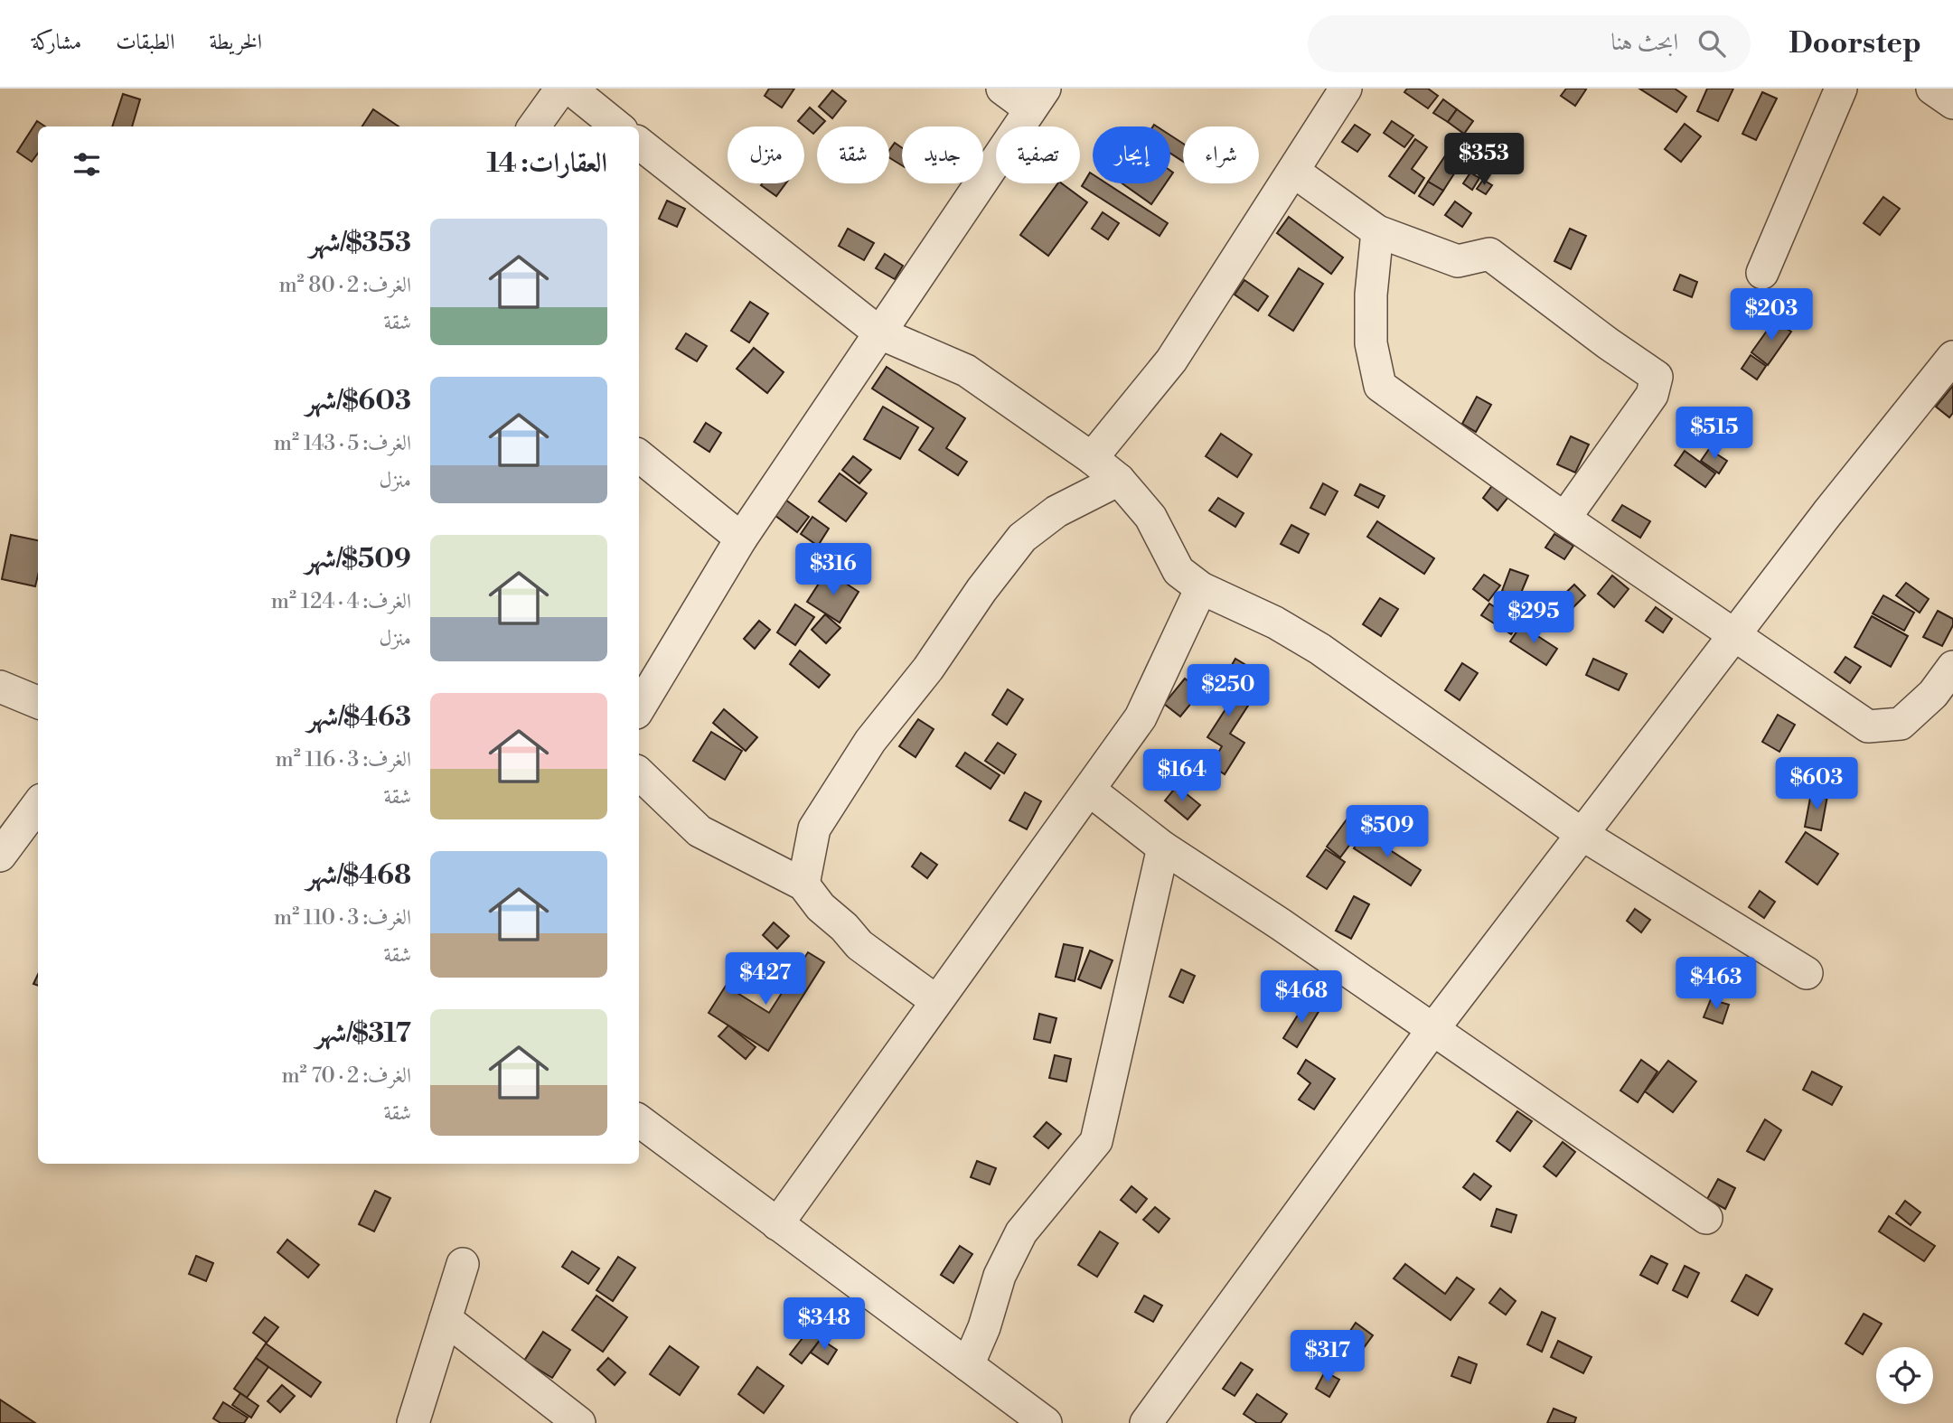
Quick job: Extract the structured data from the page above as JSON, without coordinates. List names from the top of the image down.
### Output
{
  "page": {
    "header": "Doorstep",
    "search": "ابحث هنا",
    "nav": ["الخريطة", "الطبقات", "مشاركة"],
    "chip": [
      "شراء",
      "إيجار",
      "تصفية",
      "جديد",
      "شقة",
      "منزل"
    ],
    "heading": "العقارات: 14",
    "price": [
      "$353",
      "$203",
      "$515",
      "$316",
      "$295",
      "$250",
      "$164",
      "$603",
      "$509",
      "$427",
      "$463",
      "$468",
      "$348",
      "$317"
    ],
    "list": [
      {
        "name": "$353/شهر",
        "note": "الغرف: 2 · 80 m² · شقة"
      },
      {
        "name": "$603/شهر",
        "note": "الغرف: 5 · 143 m² · منزل"
      },
      {
        "name": "$509/شهر",
        "note": "الغرف: 4 · 124 m² · منزل"
      },
      {
        "name": "$463/شهر",
        "note": "الغرف: 3 · 116 m² · شقة"
      },
      {
        "name": "$468/شهر",
        "note": "الغرف: 3 · 110 m² · شقة"
      },
      {
        "name": "$317/شهر",
        "note": "الغرف: 2 · 70 m² · شقة"
      }
    ]
  }
}
